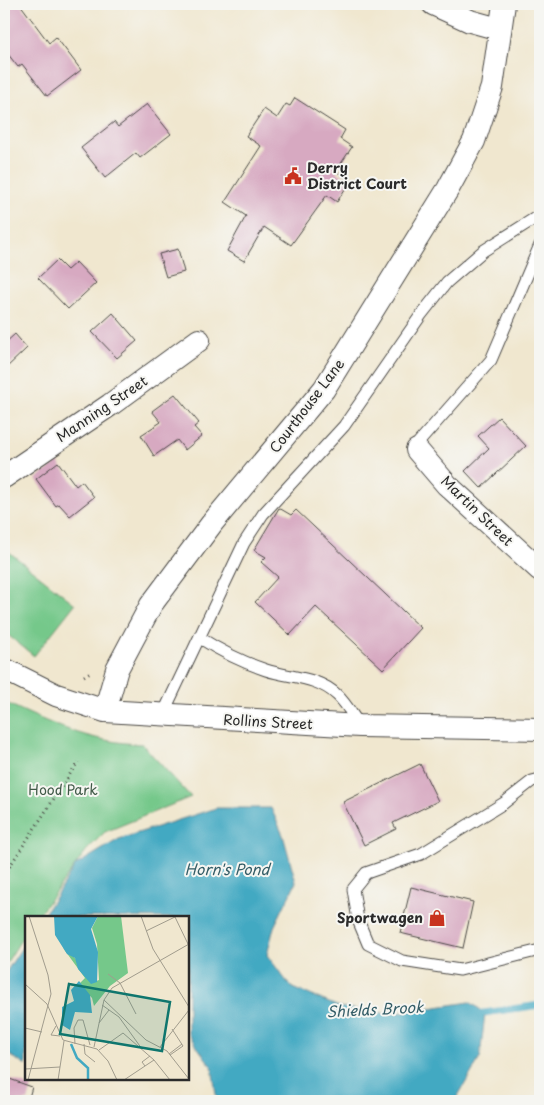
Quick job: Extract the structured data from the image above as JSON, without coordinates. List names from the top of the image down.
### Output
{
  "streets": {
    "street": [
      "Courthouse Lane",
      "Manning Street",
      "Martin Street",
      "Rollins Street"
    ]
  },
  "crossings": [
    ["Courthouse Lane", "Rollins Street"]
  ],
  "water": ["Horn's Pond", "Shields Brook"],
  "parks": ["Hood Park"],
  "places": {
    "public building": ["Derry District Court"],
    "shop": ["Sportwagen"]
  }
}
